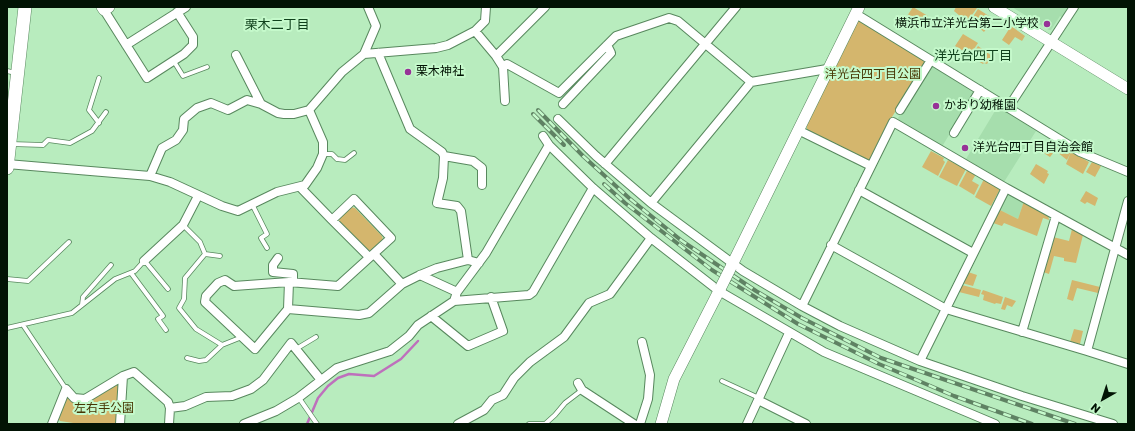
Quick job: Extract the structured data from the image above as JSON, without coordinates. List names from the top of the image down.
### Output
{
  "districts": ["栗木二丁目", "洋光台四丁目"],
  "parks": ["洋光台四丁目公園", "左右手公園"],
  "places": [
    "横浜市立洋光台第二小学校",
    "栗木神社",
    "かおり幼稚園",
    "洋光台四丁目自治会館"
  ],
  "north": "bottom left"
}
